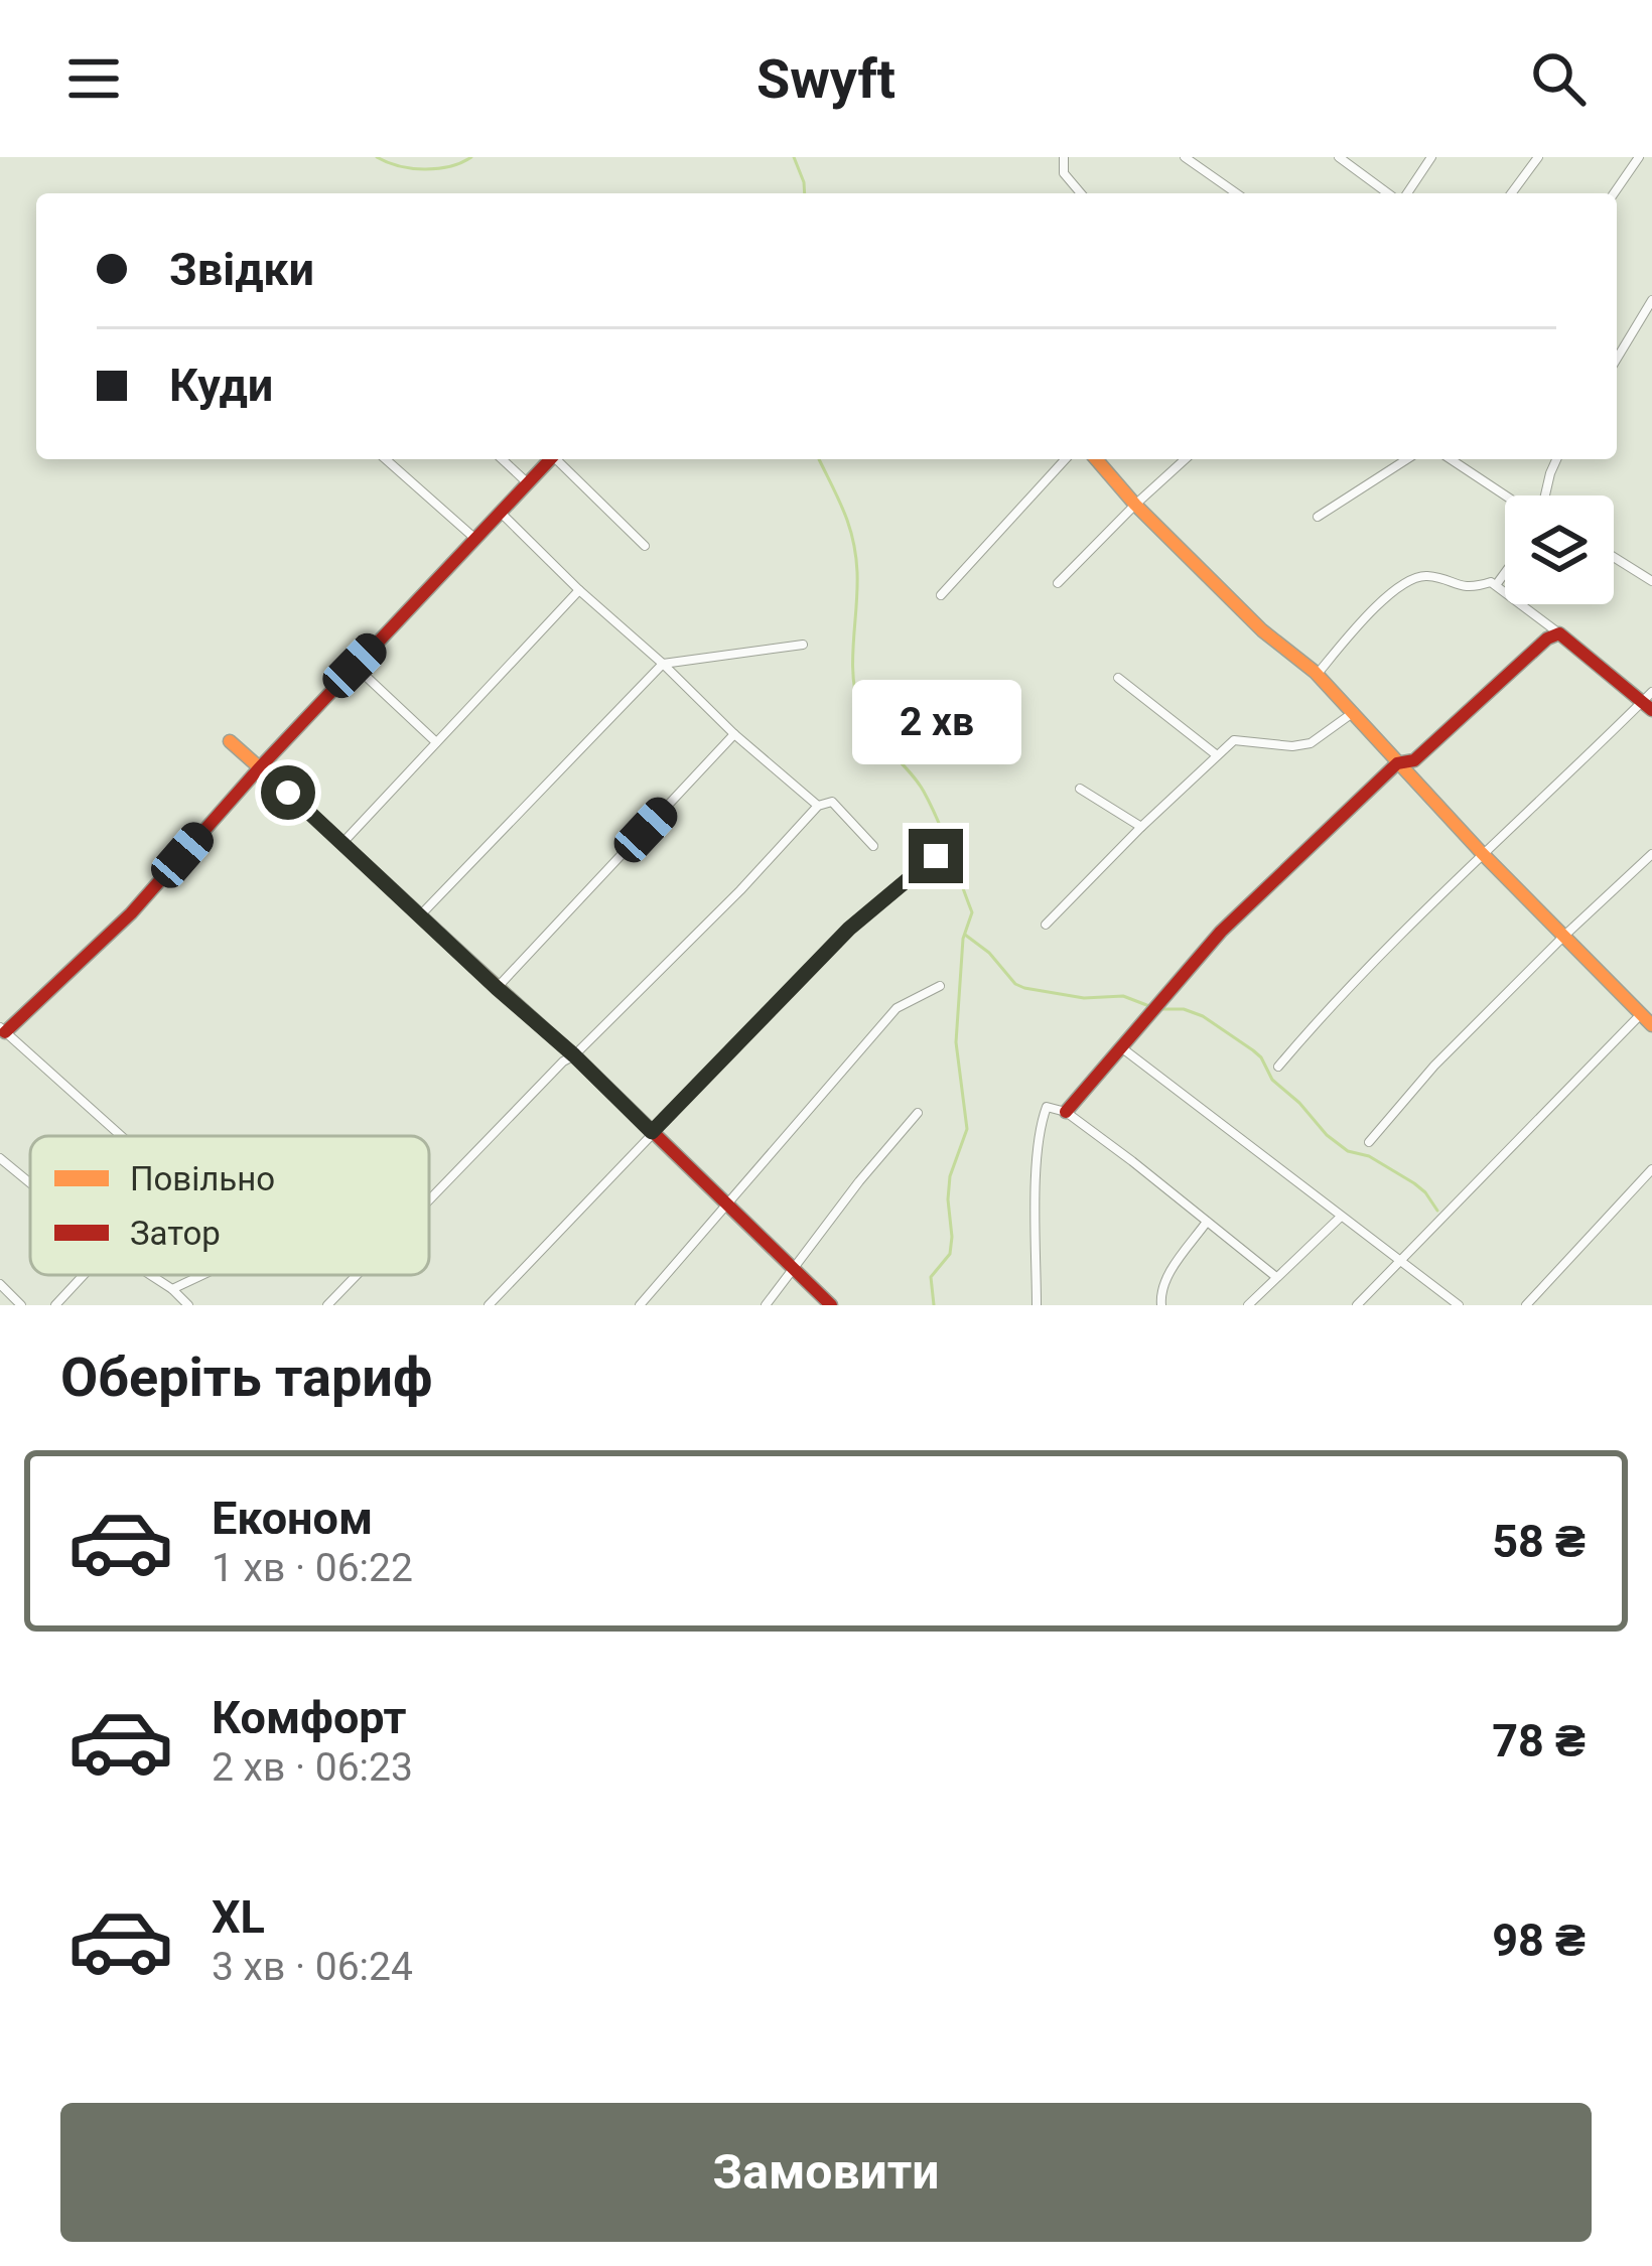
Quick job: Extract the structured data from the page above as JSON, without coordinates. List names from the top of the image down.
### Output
{
  "legend": ["Повільно", "Затор"],
  "page": {
    "header": "Swyft",
    "banner": ["Звідки", "Куди"],
    "bubble": "2 хв",
    "heading": "Оберіть тариф",
    "list": [
      {
        "name": "Економ",
        "note": "1 хв · 06:22",
        "value": "58 ₴"
      },
      {
        "name": "Комфорт",
        "note": "2 хв · 06:23",
        "value": "78 ₴"
      },
      {
        "name": "XL",
        "note": "3 хв · 06:24",
        "value": "98 ₴"
      }
    ],
    "buttons": "Замовити"
  }
}
